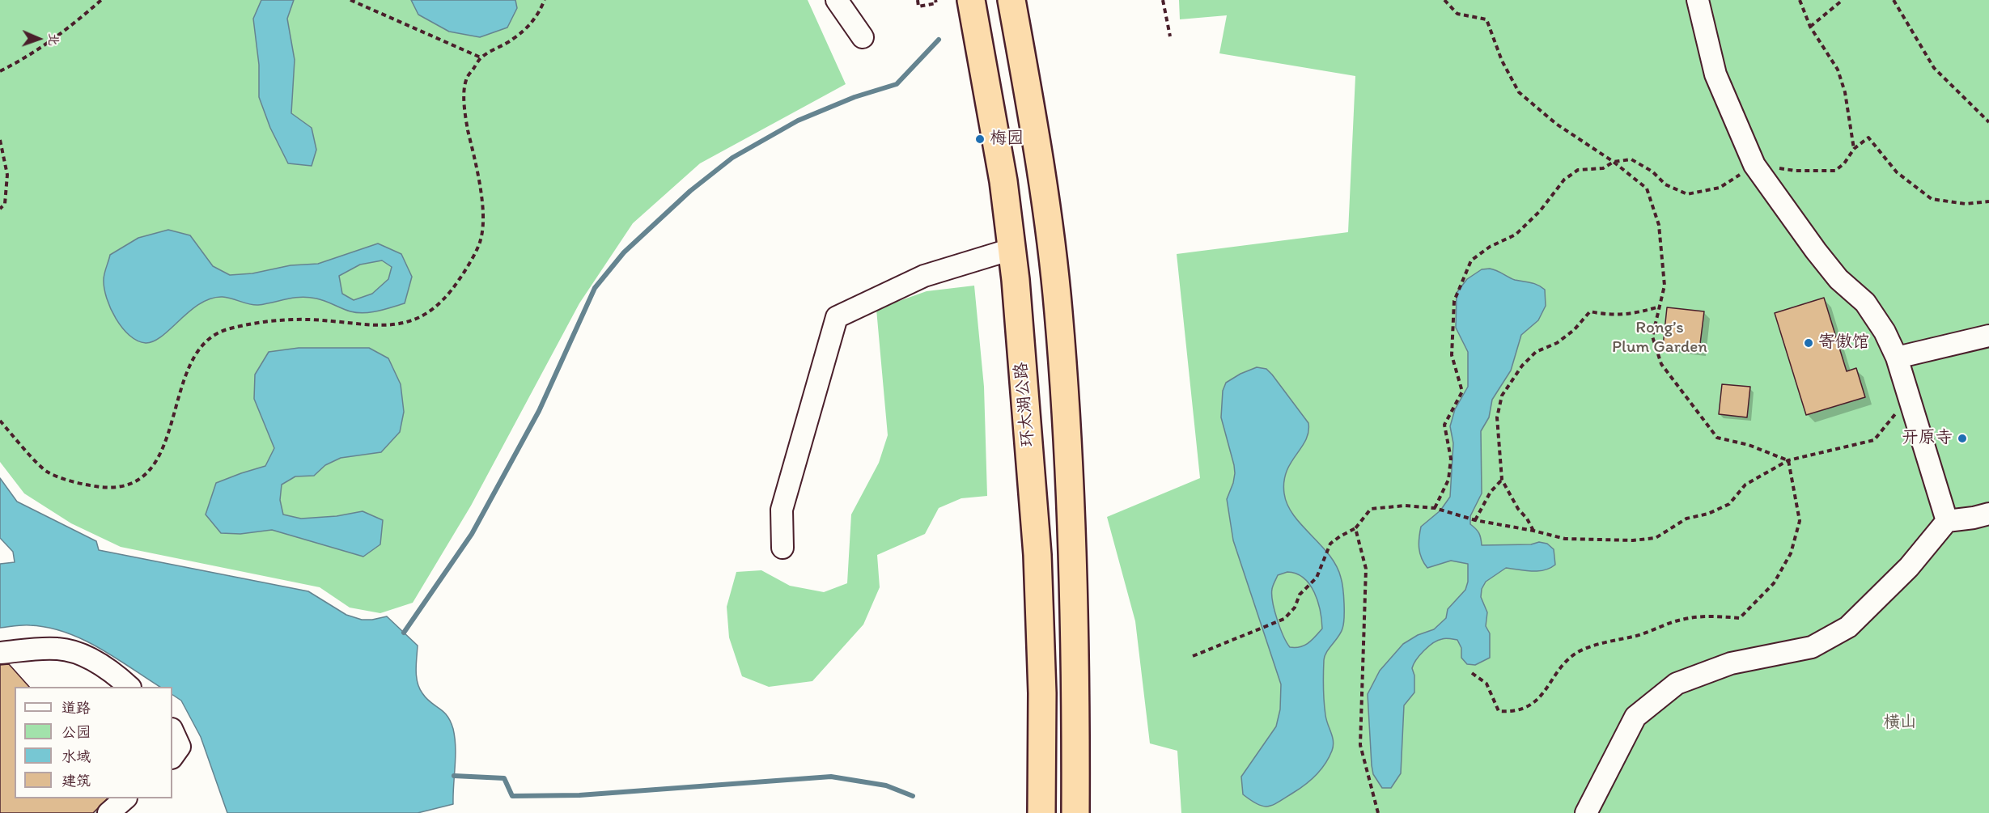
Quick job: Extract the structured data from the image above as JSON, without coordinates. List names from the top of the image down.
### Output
{
  "streets": {
    "highway": ["环太湖公路"]
  },
  "parks": ["Rong’s Plum Garden", "横山"],
  "places": ["梅园", "寄傲馆", "开原寺"],
  "legend": [
    "道路",
    "公园",
    "水域",
    "建筑"
  ],
  "north": "right"
}
